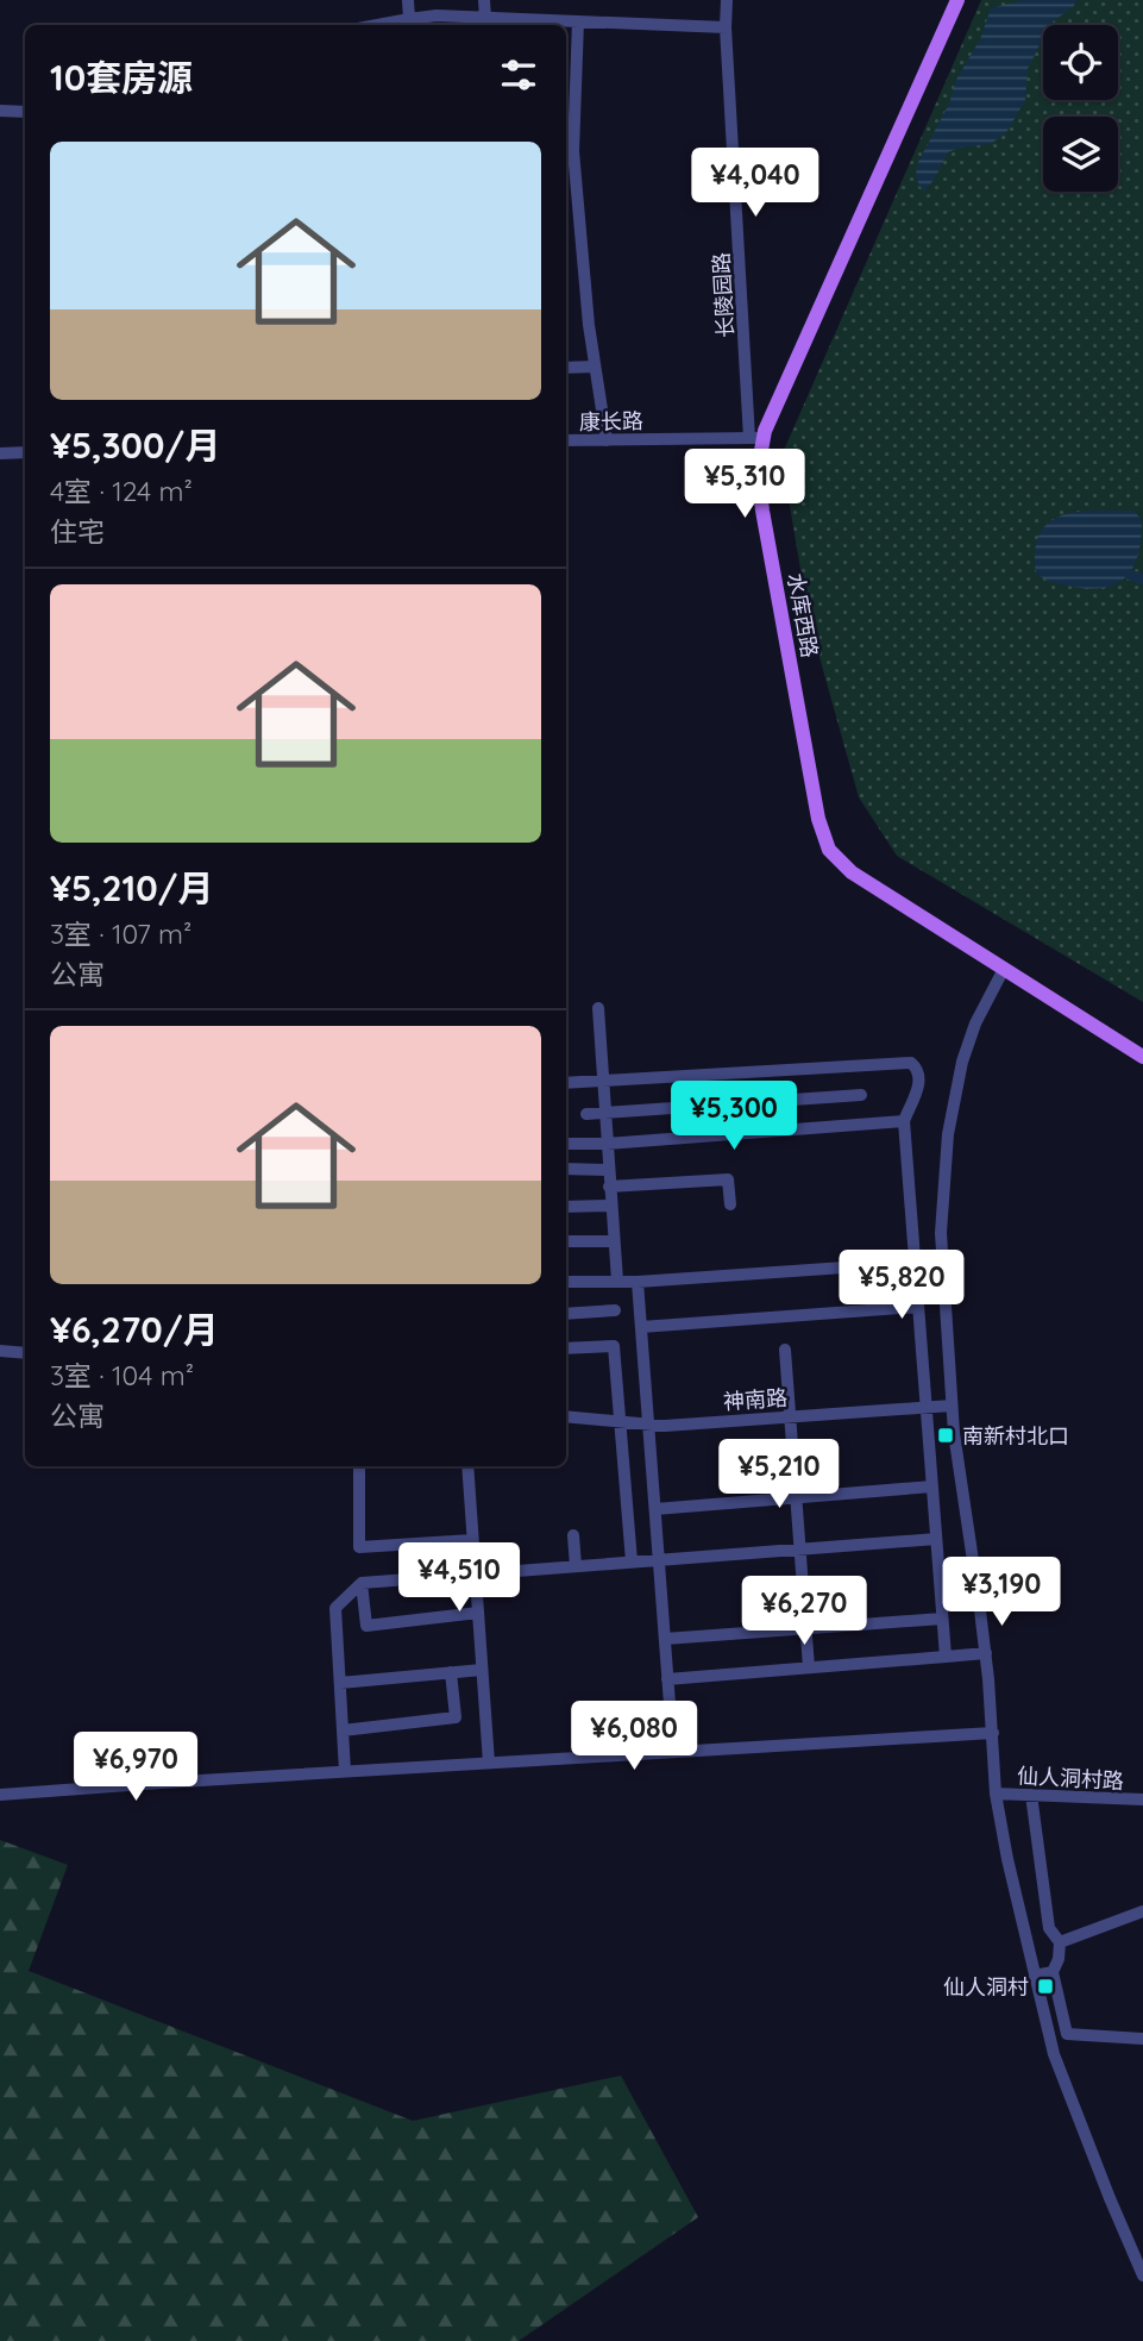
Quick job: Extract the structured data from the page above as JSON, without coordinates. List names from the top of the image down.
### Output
{
  "streets": {
    "main road": ["水库西路"],
    "street": [
      "长陵园路",
      "康长路",
      "神南路",
      "仙人洞村路"
    ]
  },
  "crossings": [
    ["长陵园路", "康长路"],
    ["长陵园路", "水库西路"],
    ["康长路", "水库西路"]
  ],
  "places": {
    "transit": ["南新村北口", "仙人洞村"]
  },
  "page": {
    "heading": "10套房源",
    "list": [
      {
        "name": "¥5,300/月",
        "note": "4室 · 124 m² · 住宅"
      },
      {
        "name": "¥5,210/月",
        "note": "3室 · 107 m² · 公寓"
      },
      {
        "name": "¥6,270/月",
        "note": "3室 · 104 m² · 公寓"
      }
    ],
    "price": [
      "¥4,040",
      "¥5,310",
      "¥5,300",
      "¥5,820",
      "¥5,210",
      "¥4,510",
      "¥3,190",
      "¥6,270",
      "¥6,080",
      "¥6,970"
    ]
  }
}
